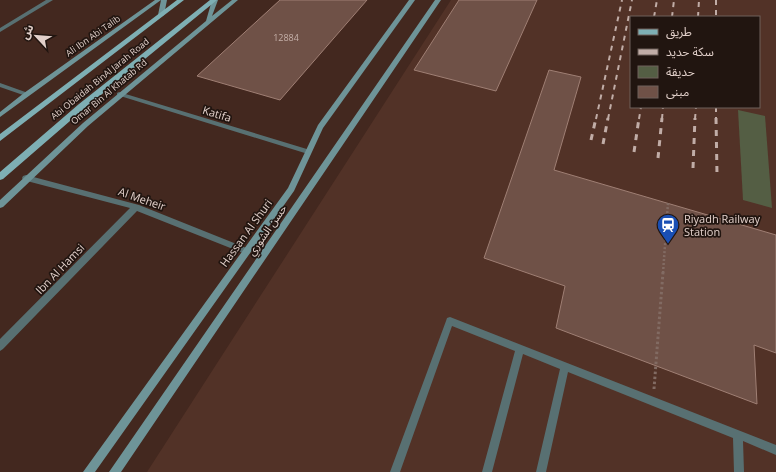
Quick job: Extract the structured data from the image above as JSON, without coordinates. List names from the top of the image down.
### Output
{
  "streets": {
    "main road": ["Abi Obaidah BinAl Jarah Road"],
    "street": [
      "Ali Ibn Abi Talib",
      "Omar Bin Al Khatab Rd",
      "Katifa",
      "Al Meheir",
      "حسن الشوري",
      "Hassan Al Shuri",
      "Ibn Al Hamsi"
    ]
  },
  "crossings": [
    ["Omar Bin Al Khatab Rd", "Katifa"],
    ["Omar Bin Al Khatab Rd", "Al Meheir"],
    ["Katifa", "Hassan Al Shuri"],
    ["Al Meheir", "Hassan Al Shuri"],
    ["Al Meheir", "Ibn Al Hamsi"]
  ],
  "places": {
    "station": ["Riyadh Railway Station"]
  },
  "house_numbers": ["12884"],
  "legend": [
    "طريق",
    "سكة حديد",
    "حديقة",
    "مبنى"
  ],
  "north": "top left"
}
